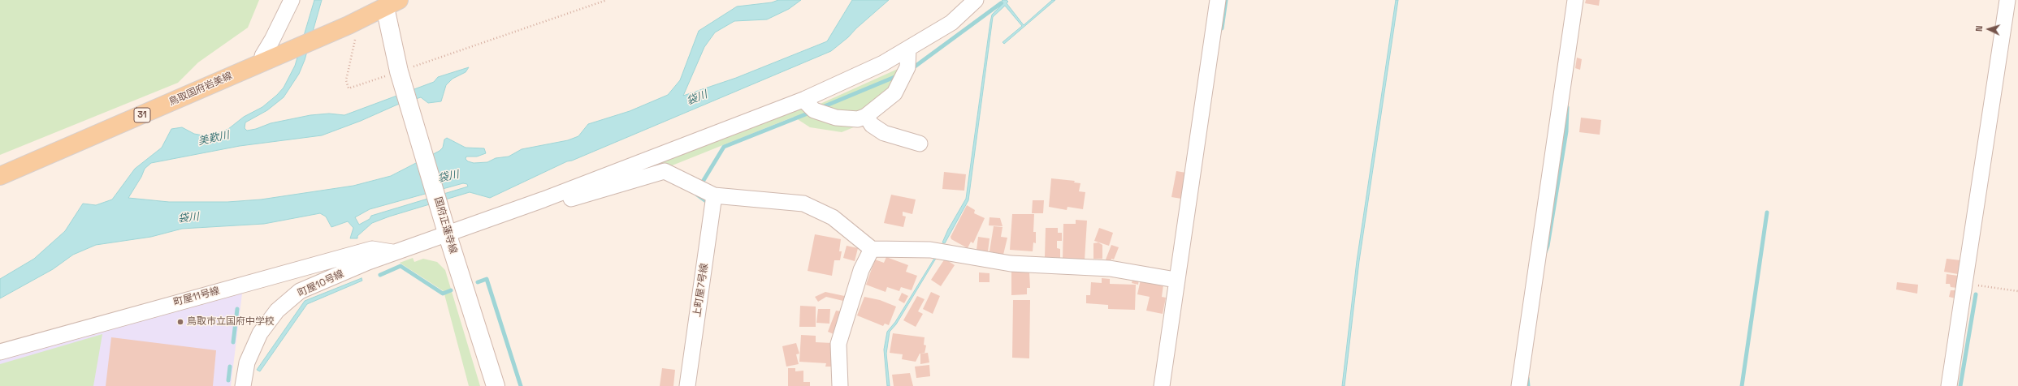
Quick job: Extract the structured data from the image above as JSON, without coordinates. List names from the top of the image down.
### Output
{
  "streets": {
    "main road": ["鳥取国府岩美線", "31", "国府正蓮寺線"],
    "street": ["町屋10号線", "上町屋7号線", "町屋11号線"]
  },
  "crossings": [
    ["鳥取国府岩美線", "国府正蓮寺線"],
    ["国府正蓮寺線", "町屋10号線"],
    ["町屋10号線", "町屋11号線"]
  ],
  "water": ["袋川", "美歎川"],
  "places": ["鳥取市立国府中学校"],
  "north": "left"
}
